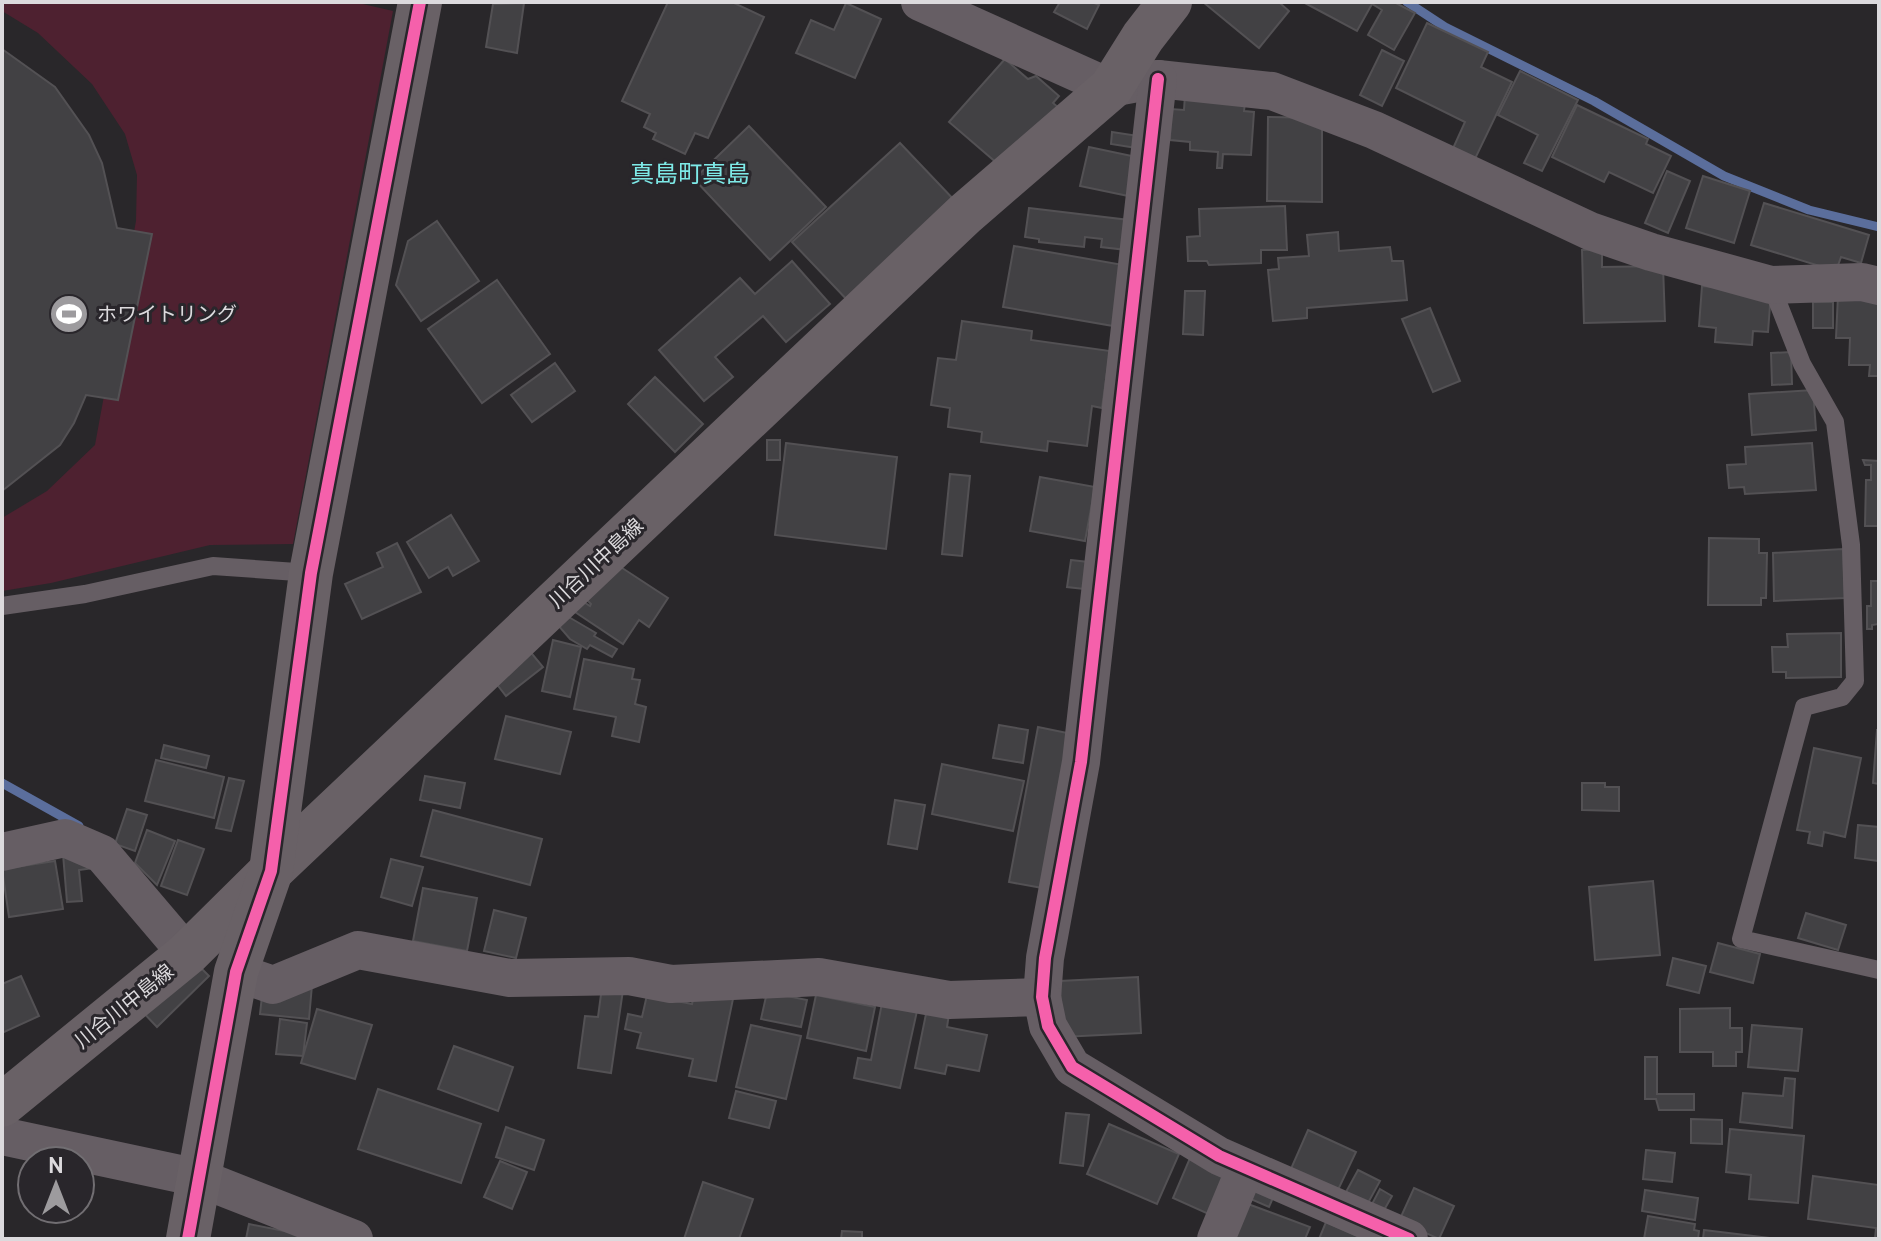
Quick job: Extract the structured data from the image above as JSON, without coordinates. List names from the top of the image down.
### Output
{
  "streets": {
    "main road": ["川合川中島線"]
  },
  "districts": ["真島町真島"],
  "places": {
    "sports": ["ホワイトリング"]
  },
  "north": "top"
}
